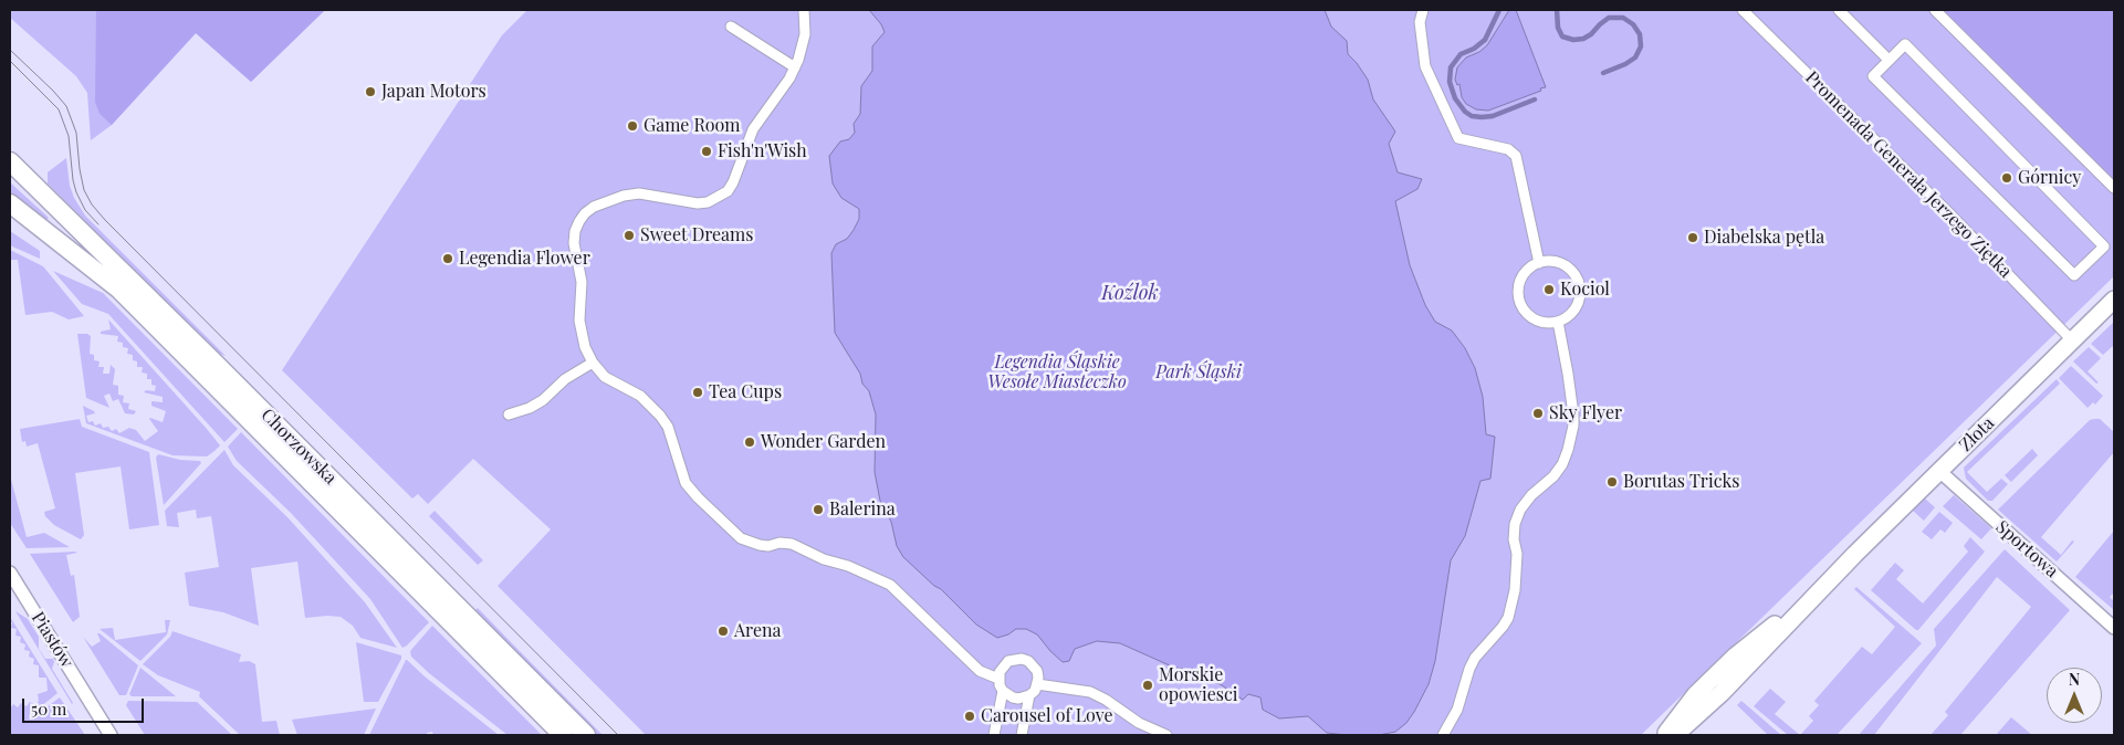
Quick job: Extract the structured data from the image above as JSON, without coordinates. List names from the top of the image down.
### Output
{
  "streets": {
    "main road": ["Chorzowska"],
    "street": [
      "Promenada Generała Jerzego Ziętka",
      "Złota",
      "Sportowa",
      "Piastów"
    ]
  },
  "crossings": [
    ["Promenada Generała Jerzego Ziętka", "Złota"],
    ["Złota", "Sportowa"]
  ],
  "water": ["Koźlok"],
  "parks": ["Legendia Śląskie Wesołe Miasteczko", "Park Śląski"],
  "places": [
    "Japan Motors",
    "Game Room",
    "Fish'n'Wish",
    "Górnicy",
    "Sweet Dreams",
    "Diabelska pętla",
    "Legendia Flower",
    "Kociol",
    "Tea Cups",
    "Sky Flyer",
    "Wonder Garden",
    "Borutas Tricks",
    "Balerina",
    "Arena",
    "Morskie opowiesci",
    "Carousel of Love"
  ],
  "scale_bar": "50 m",
  "north": "top"
}
